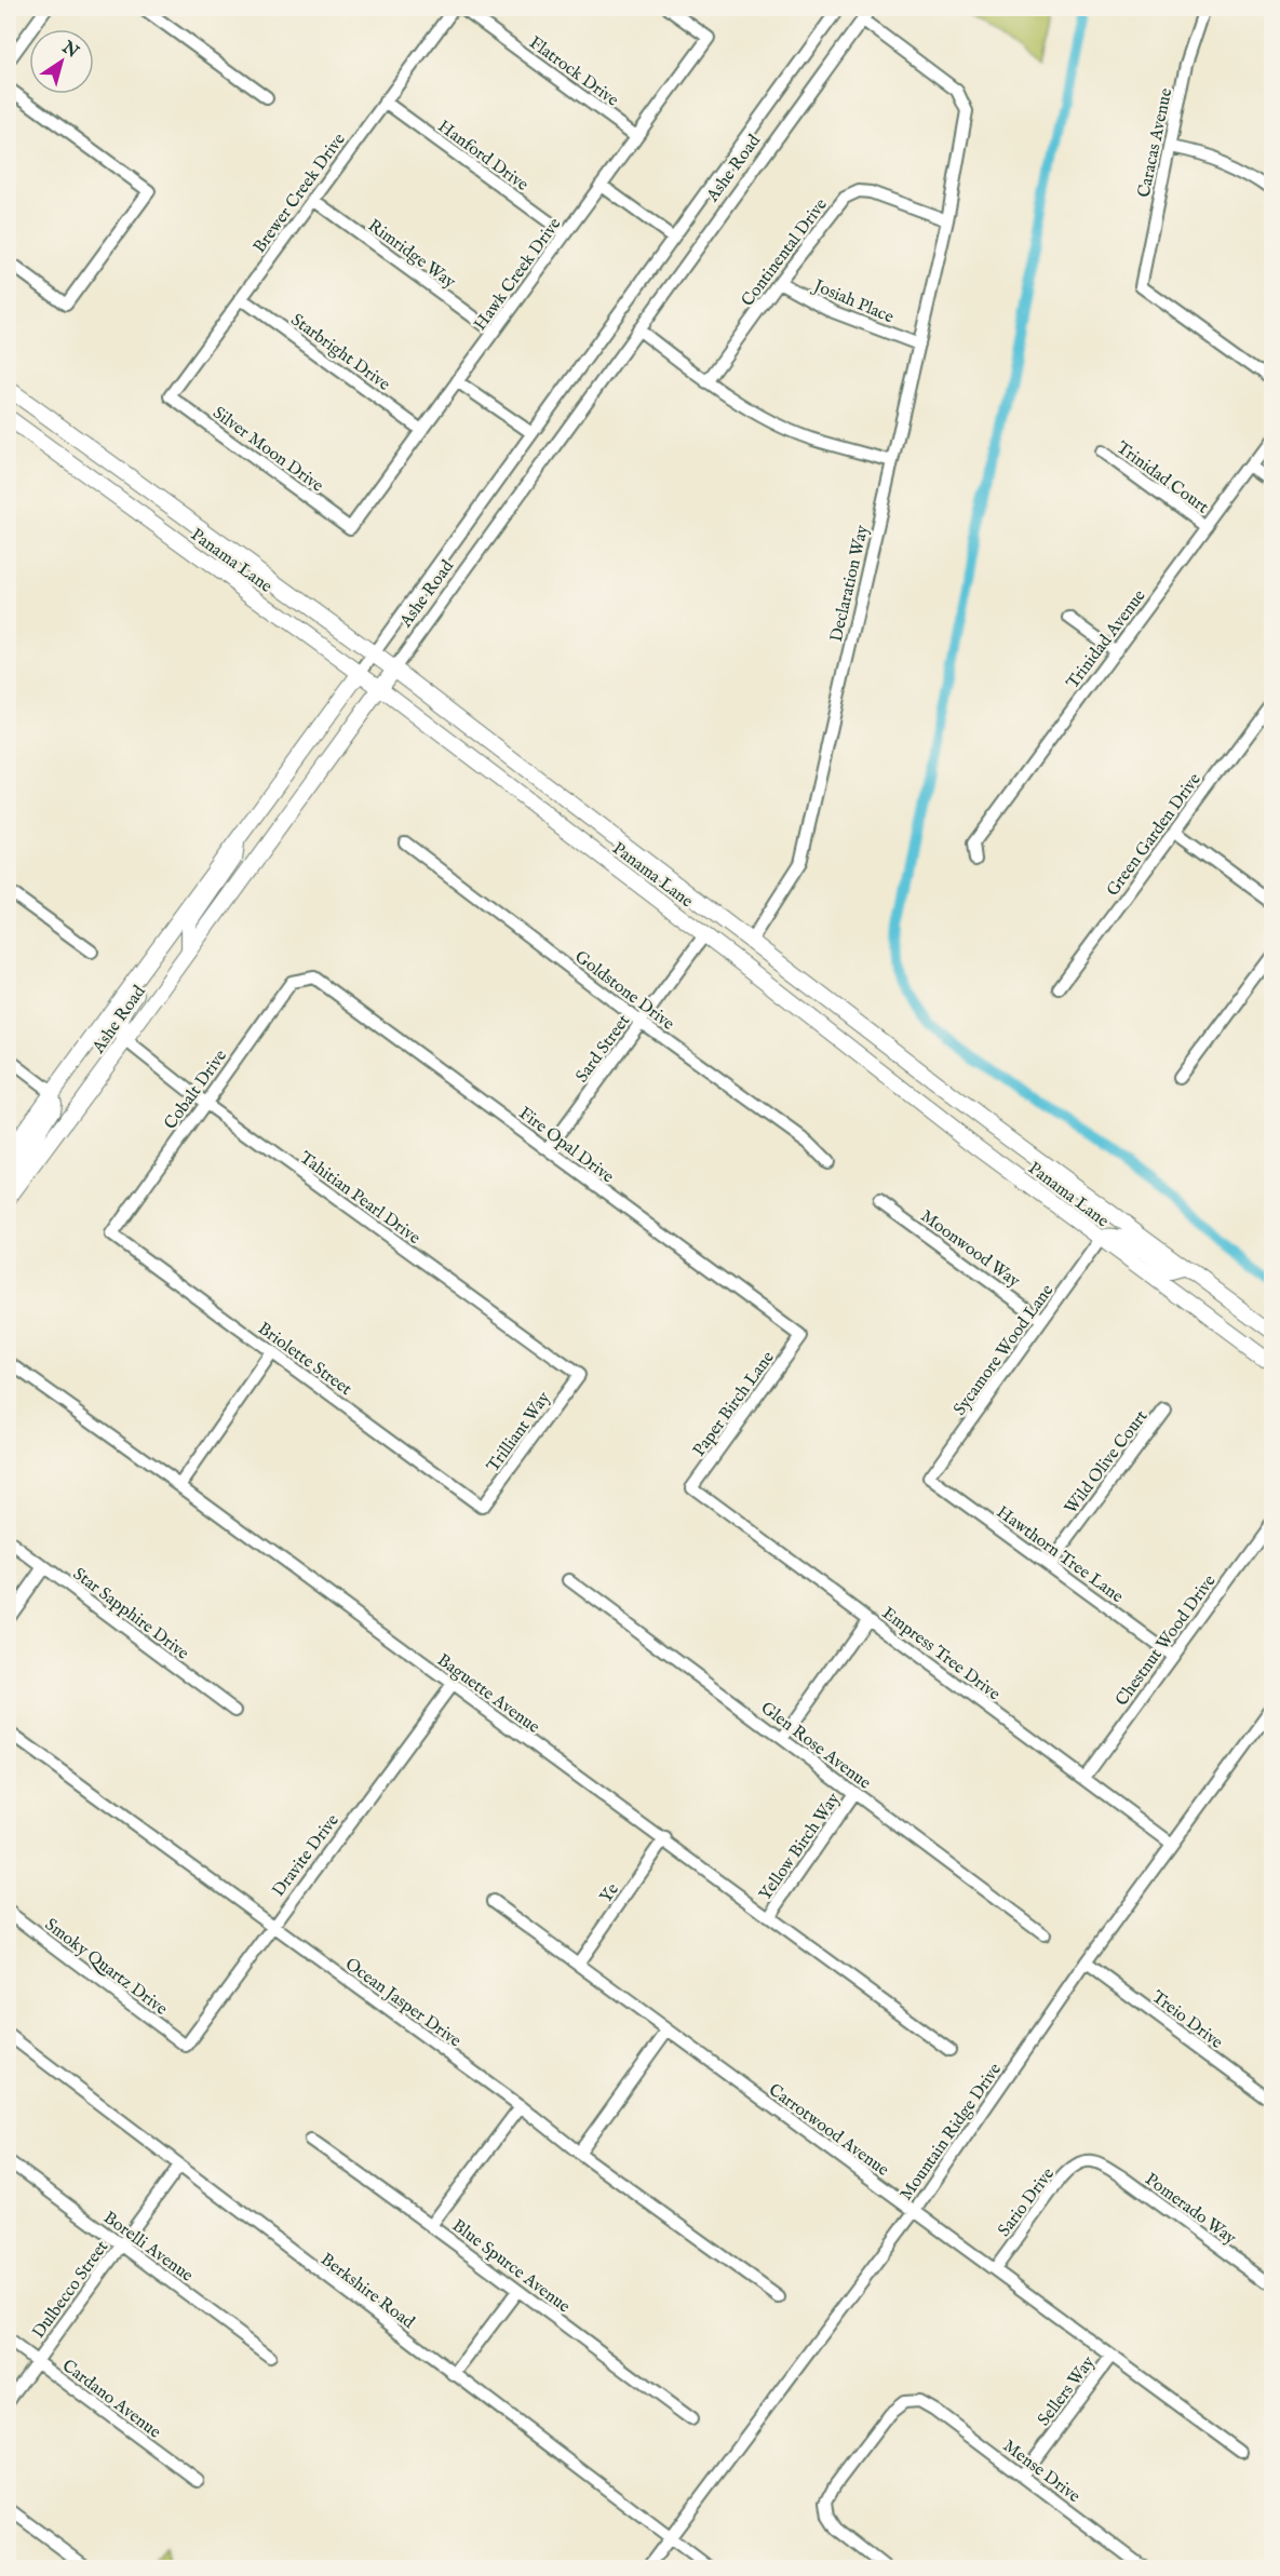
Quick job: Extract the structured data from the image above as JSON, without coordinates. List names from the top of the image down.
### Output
{
  "streets": {
    "main road": ["Ashe Road", "Panama Lane"],
    "street": [
      "Flatrock Drive",
      "Caracas Avenue",
      "Hanford Drive",
      "Brewer Creek Drive",
      "Continental Drive",
      "Rimridge Way",
      "Hawk Creek Drive",
      "Josiah Place",
      "Starbright Drive",
      "Silver Moon Drive",
      "Trinidad Court",
      "Declaration Way",
      "Trinidad Avenue",
      "Green Garden Drive",
      "Goldstone Drive",
      "Sard Street",
      "Cobalt Drive",
      "Fire Opal Drive",
      "Tahitian Pearl Drive",
      "Moonwood Way",
      "Sycamore Wood Lane",
      "Briolette Street",
      "Paper Birch Lane",
      "Trilliant Way",
      "Wild Olive Court",
      "Hawthorn Tree Lane",
      "Star Sapphire Drive",
      "Chestnut Wood Drive",
      "Empress Tree Drive",
      "Baguette Avenue",
      "Glen Rose Avenue",
      "Yellow Birch Way",
      "Dravite Drive",
      "Ye",
      "Smoky Quartz Drive",
      "Ocean Jasper Drive",
      "Treio Drive",
      "Carrotwood Avenue",
      "Mountain Ridge Drive",
      "Sario Drive",
      "Pomerado Way",
      "Borelli Avenue",
      "Blue Spurce Avenue",
      "Dulbecco Street",
      "Berkshire Road",
      "Sellers Way",
      "Cardano Avenue",
      "Mense Drive"
    ]
  },
  "crossings": [
    ["Flatrock Drive", "Hawk Creek Drive"],
    ["Hanford Drive", "Brewer Creek Drive"],
    ["Hanford Drive", "Hawk Creek Drive"],
    ["Ashe Road", "Panama Lane"],
    ["Ashe Road", "Declaration Way"],
    ["Ashe Road", "Tahitian Pearl Drive"],
    ["Brewer Creek Drive", "Rimridge Way"],
    ["Brewer Creek Drive", "Starbright Drive"],
    ["Brewer Creek Drive", "Silver Moon Drive"],
    ["Continental Drive", "Josiah Place"],
    ["Continental Drive", "Declaration Way"],
    ["Rimridge Way", "Hawk Creek Drive"],
    ["Hawk Creek Drive", "Starbright Drive"],
    ["Hawk Creek Drive", "Silver Moon Drive"],
    ["Josiah Place", "Declaration Way"],
    ["Trinidad Court", "Trinidad Avenue"],
    ["Panama Lane", "Declaration Way"],
    ["Panama Lane", "Sard Street"],
    ["Panama Lane", "Sycamore Wood Lane"],
    ["Goldstone Drive", "Sard Street"],
    ["Sard Street", "Fire Opal Drive"],
    ["Cobalt Drive", "Fire Opal Drive"],
    ["Cobalt Drive", "Tahitian Pearl Drive"],
    ["Cobalt Drive", "Briolette Street"],
    ["Fire Opal Drive", "Paper Birch Lane"],
    ["Tahitian Pearl Drive", "Trilliant Way"],
    ["Moonwood Way", "Sycamore Wood Lane"],
    ["Sycamore Wood Lane", "Hawthorn Tree Lane"],
    ["Briolette Street", "Trilliant Way"],
    ["Paper Birch Lane", "Empress Tree Drive"],
    ["Wild Olive Court", "Hawthorn Tree Lane"],
    ["Hawthorn Tree Lane", "Chestnut Wood Drive"],
    ["Chestnut Wood Drive", "Empress Tree Drive"],
    ["Empress Tree Drive", "Mountain Ridge Drive"],
    ["Baguette Avenue", "Yellow Birch Way"],
    ["Baguette Avenue", "Dravite Drive"],
    ["Baguette Avenue", "Ye"],
    ["Glen Rose Avenue", "Yellow Birch Way"],
    ["Dravite Drive", "Smoky Quartz Drive"],
    ["Dravite Drive", "Ocean Jasper Drive"],
    ["Ye", "Carrotwood Avenue"],
    ["Treio Drive", "Mountain Ridge Drive"],
    ["Carrotwood Avenue", "Mountain Ridge Drive"],
    ["Carrotwood Avenue", "Sario Drive"],
    ["Carrotwood Avenue", "Sellers Way"],
    ["Mountain Ridge Drive", "Berkshire Road"],
    ["Sario Drive", "Pomerado Way"],
    ["Borelli Avenue", "Dulbecco Street"],
    ["Dulbecco Street", "Berkshire Road"],
    ["Dulbecco Street", "Cardano Avenue"],
    ["Sellers Way", "Mense Drive"]
  ],
  "north": "top right"
}
